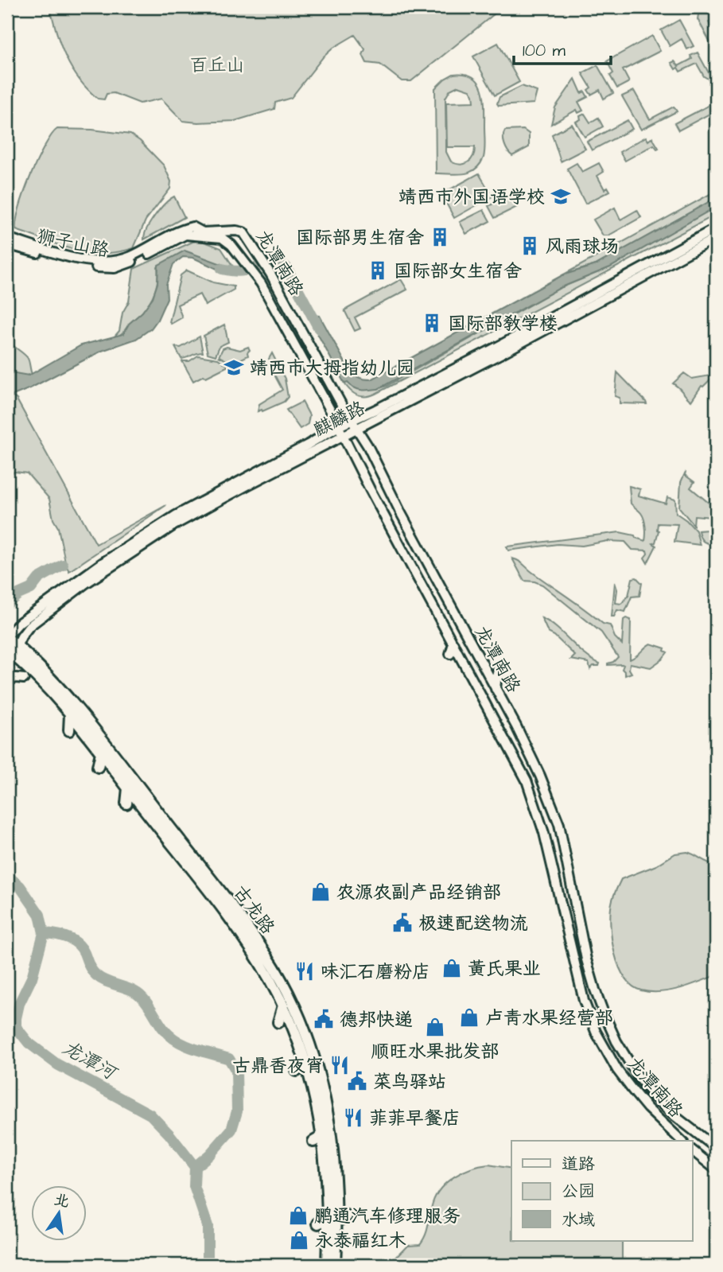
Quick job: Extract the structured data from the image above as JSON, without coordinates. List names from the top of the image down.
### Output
{
  "streets": {
    "main road": [
      "狮子山路",
      "龙潭南路",
      "麒麟路",
      "古龙路"
    ]
  },
  "crossings": [
    ["狮子山路", "龙潭南路"],
    ["龙潭南路", "麒麟路"],
    ["麒麟路", "古龙路"]
  ],
  "water": ["龙潭河"],
  "parks": ["百丘山"],
  "places": {
    "school or university": ["靖西市外国语学校", "靖西市大拇指幼儿园"],
    "building": [
      "国际部男生宿舍",
      "风雨球场",
      "国际部女生宿舍",
      "国际部教学楼"
    ],
    "shop": [
      "农源农副产品经销部",
      "黄氏果业",
      "卢青水果经营部",
      "顺旺水果批发部",
      "鹏通汽车修理服务",
      "永泰福红木"
    ],
    "public building": ["极速配送物流", "德邦快递", "菜鸟驿站"],
    "restaurant": ["味汇石磨粉店", "古鼎香夜宵", "菲菲早餐店"]
  },
  "legend": ["道路", "公园", "水域"],
  "scale_bar": "100 m",
  "north": "top"
}
